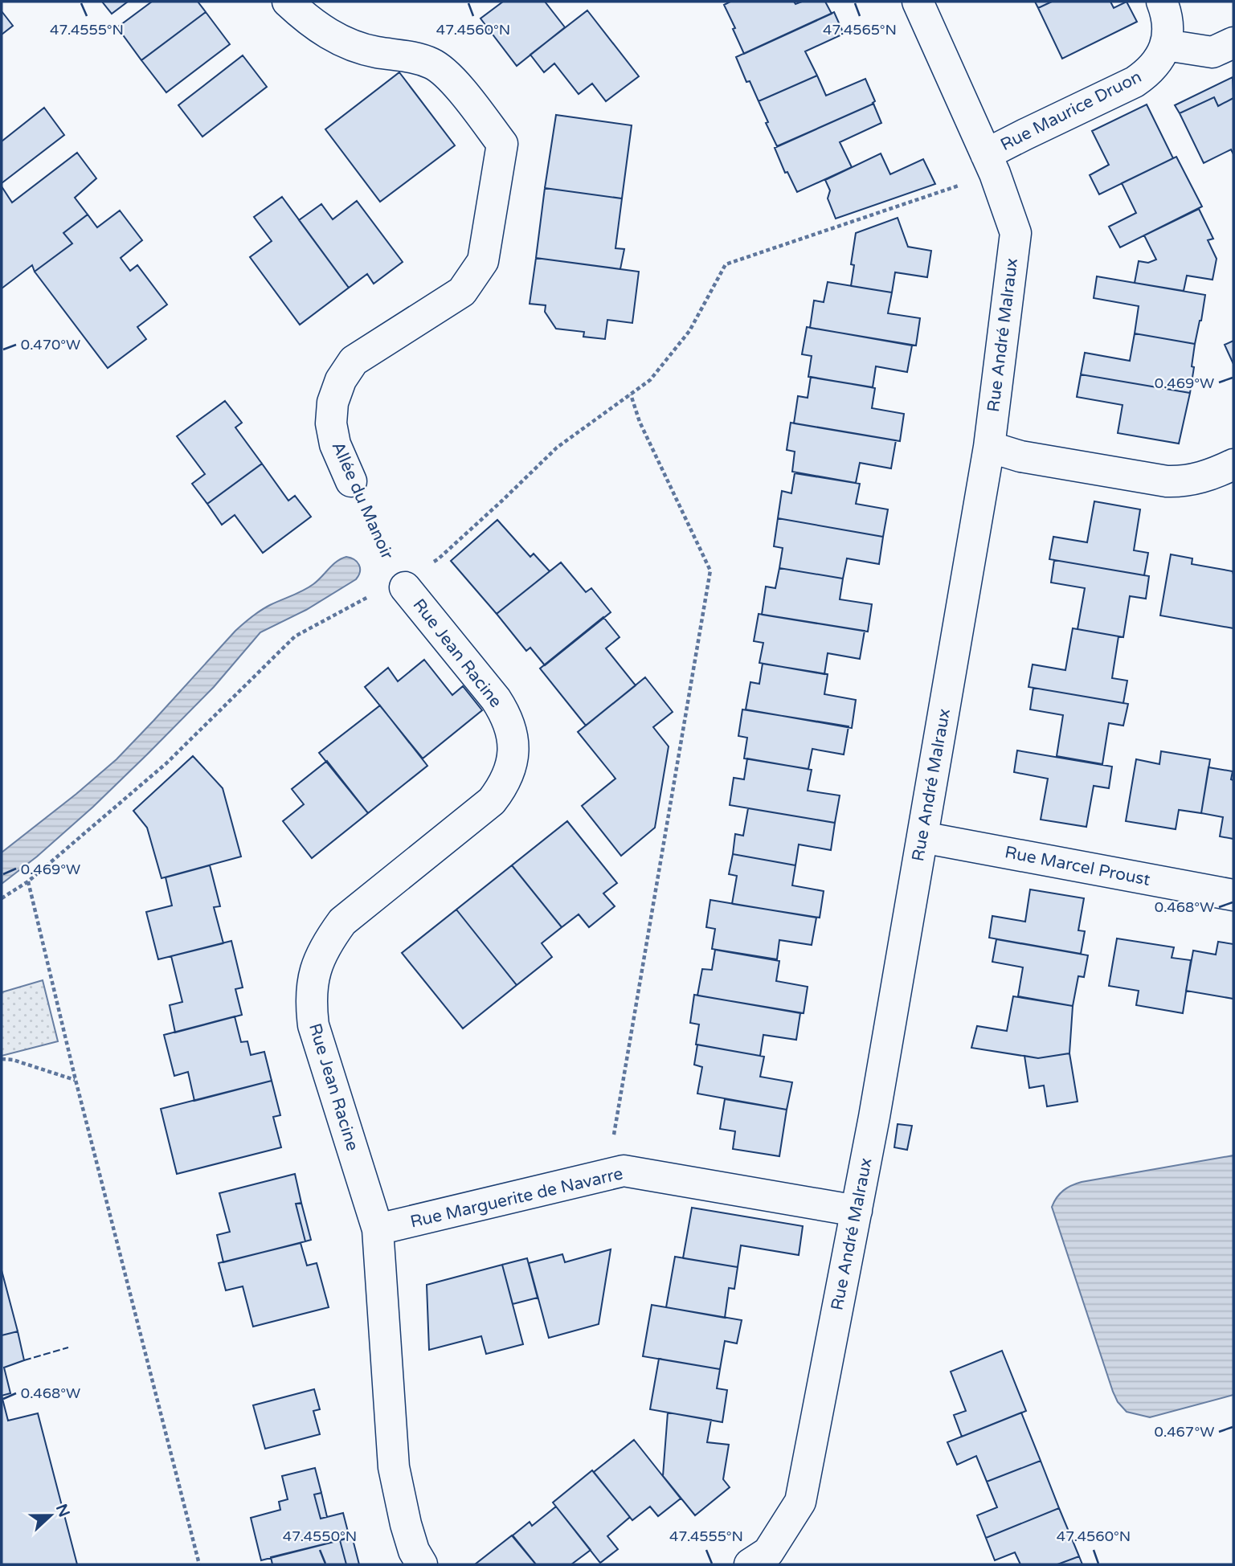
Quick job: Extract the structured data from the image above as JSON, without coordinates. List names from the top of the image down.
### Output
{
  "streets": {
    "street": [
      "Rue Maurice Druon",
      "Rue André Malraux",
      "Allée du Manoir",
      "Rue Jean Racine",
      "Rue Marcel Proust",
      "Rue Marguerite de Navarre"
    ]
  },
  "crossings": [
    ["Rue Maurice Druon", "Rue André Malraux"],
    ["Rue André Malraux", "Rue Marcel Proust"],
    ["Rue André Malraux", "Rue Marguerite de Navarre"],
    ["Allée du Manoir", "Rue Jean Racine"],
    ["Rue Jean Racine", "Rue Marguerite de Navarre"]
  ],
  "north": "right",
  "coordinates": [
    "47.4555°N",
    "47.4560°N",
    "47.4565°N",
    "0.470°W",
    "0.469°W",
    "0.468°W",
    "0.467°W",
    "47.4550°N"
  ]
}
